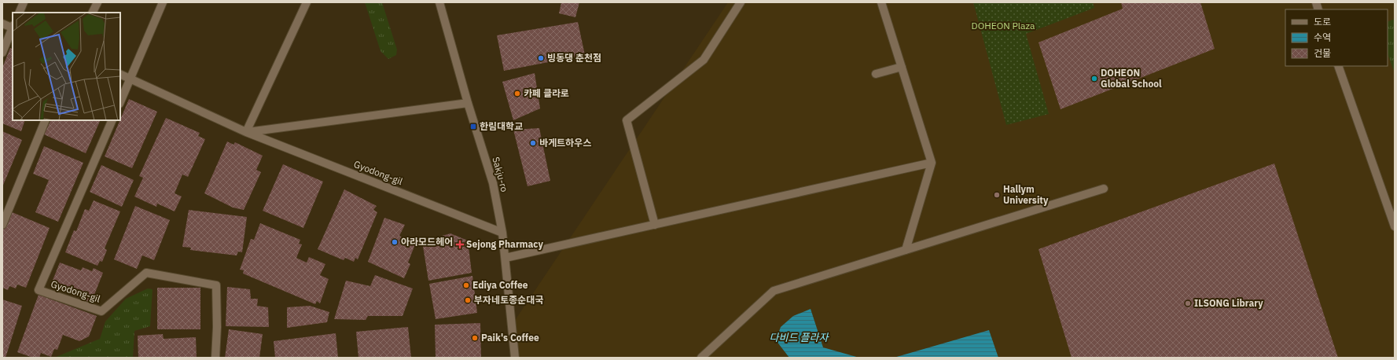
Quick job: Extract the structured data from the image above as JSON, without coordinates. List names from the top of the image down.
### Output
{
  "streets": {
    "street": ["Gyodong-gil", "Sakju-ro"]
  },
  "crossings": [
    ["Gyodong-gil", "Sakju-ro"]
  ],
  "water": ["다비드 플라자"],
  "parks": ["DOHEON Plaza"],
  "places": {
    "other": [
      "빙동댕 춘천점",
      "DOHEON Global School",
      "카페 클라로",
      "바게트하우스",
      "Hallym University",
      "아라모드헤어",
      "Ediya Coffee",
      "부자네토종순대국",
      "ILSONG Library",
      "Paik's Coffee"
    ],
    "transit": ["한림대학교"],
    "health": ["Sejong Pharmacy"]
  },
  "legend": ["도로", "수역", "건물"]
}
